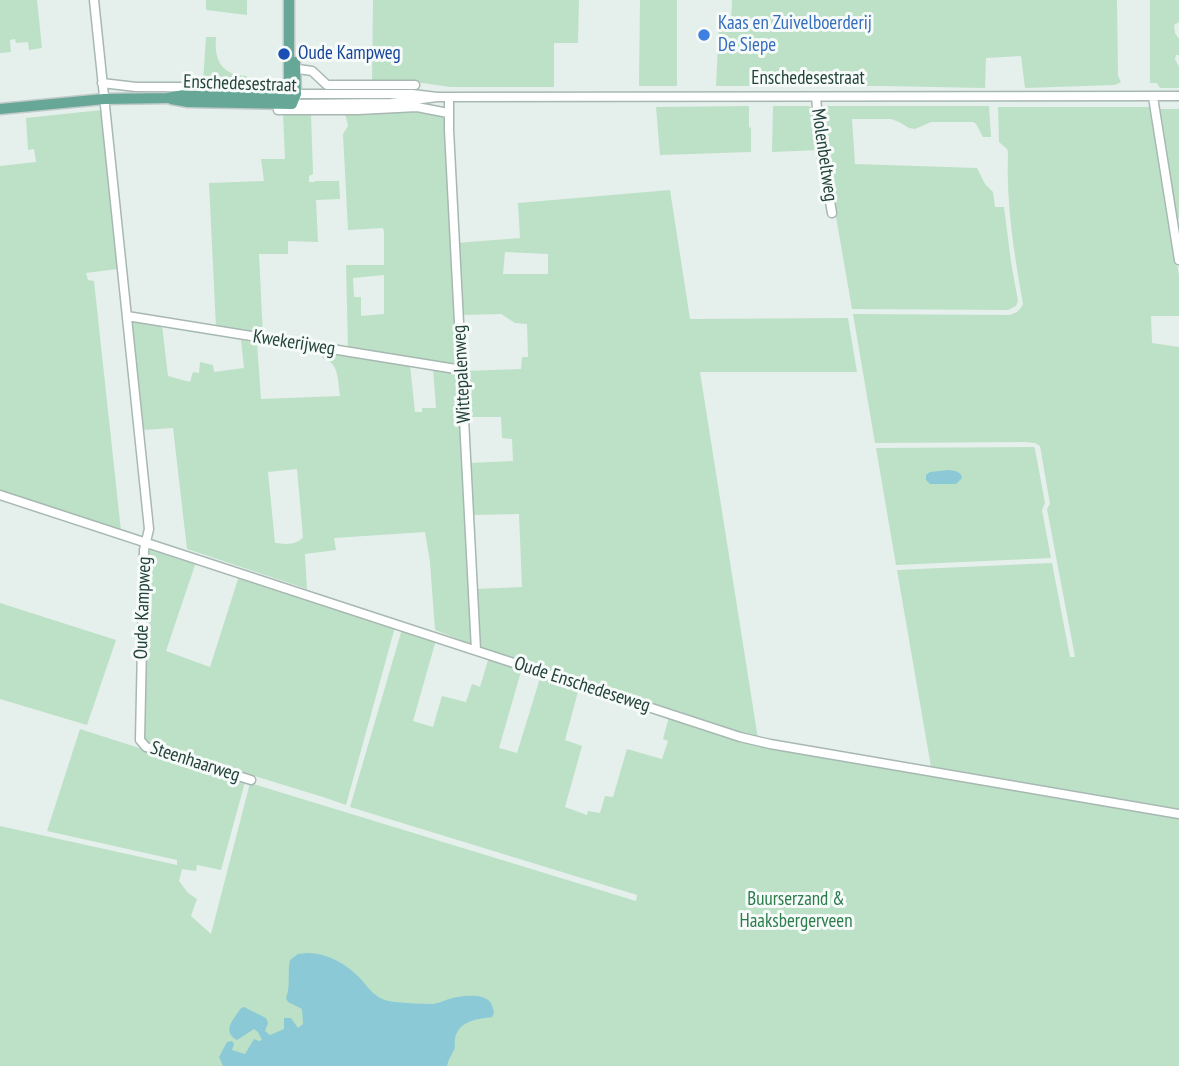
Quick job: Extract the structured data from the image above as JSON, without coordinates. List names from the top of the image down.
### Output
{
  "streets": {
    "main road": ["Enschedesestraat"],
    "street": [
      "Molenbeltweg",
      "Kwekerijweg",
      "Wittepalenweg",
      "Oude Kampweg",
      "Oude Enschedeseweg",
      "Steenhaarweg"
    ]
  },
  "crossings": [
    ["Enschedesestraat", "Molenbeltweg"],
    ["Enschedesestraat", "Wittepalenweg"],
    ["Enschedesestraat", "Oude Kampweg"],
    ["Kwekerijweg", "Wittepalenweg"],
    ["Kwekerijweg", "Oude Kampweg"],
    ["Wittepalenweg", "Oude Enschedeseweg"],
    ["Oude Kampweg", "Oude Enschedeseweg"],
    ["Oude Kampweg", "Steenhaarweg"]
  ],
  "parks": ["Buurserzand & Haaksbergerveen"],
  "places": ["Kaas en Zuivelboerderij De Siepe", "Oude Kampweg"]
}
